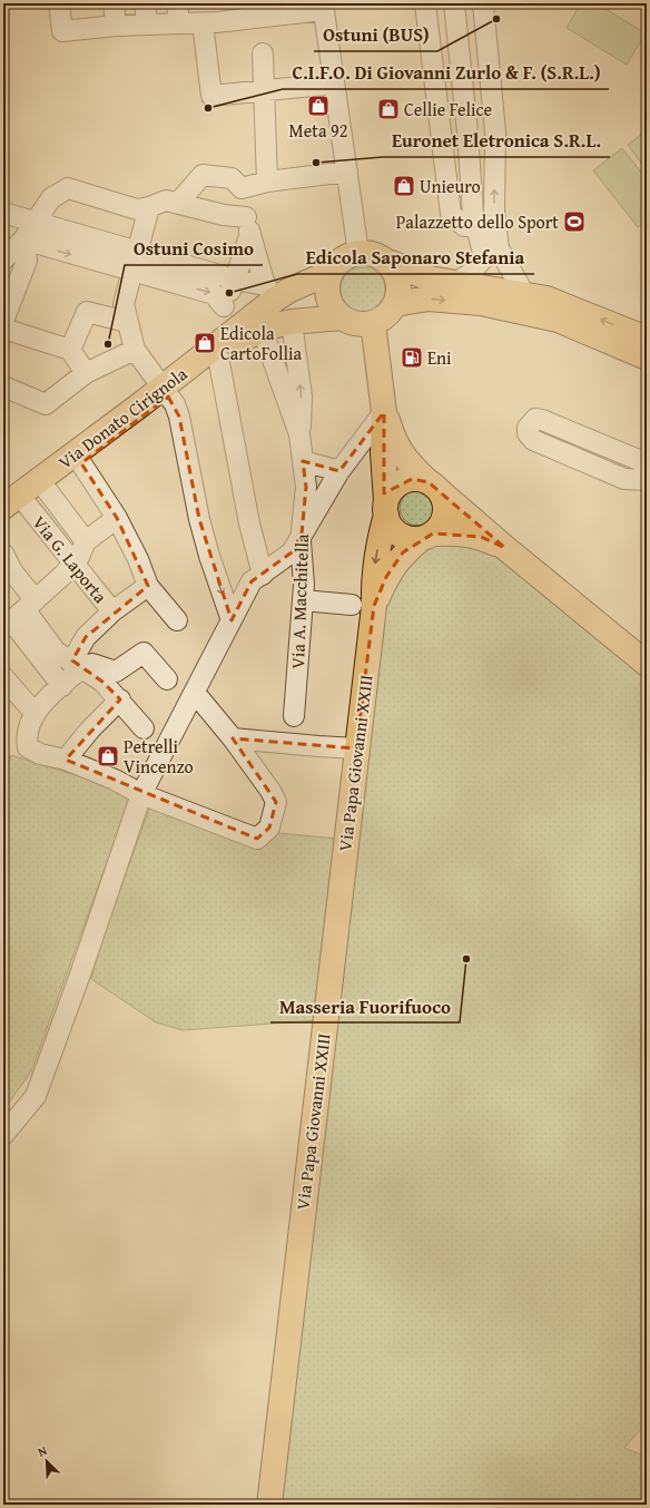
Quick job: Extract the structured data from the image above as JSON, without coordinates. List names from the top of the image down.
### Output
{
  "streets": {
    "main road": ["Via Donato Cirignola", "Via Papa Giovanni XXIII"],
    "street": ["Via G. Laporta", "Via A. Macchitella"]
  },
  "crossings": [
    ["Via Donato Cirignola", "Via G. Laporta"],
    ["Via Donato Cirignola", "Via Papa Giovanni XXIII"]
  ],
  "places": {
    "other": [
      "Ostuni (BUS)",
      "C.I.F.O. Di Giovanni Zurlo & F. (S.R.L.)",
      "Euronet Eletronica S.R.L.",
      "Edicola Saponaro Stefania",
      "Ostuni Cosimo",
      "Masseria Fuorifuoco"
    ],
    "shop": [
      "Meta 92",
      "Cellie Felice",
      "Unieuro",
      "Edicola CartoFollia",
      "Petrelli Vincenzo"
    ],
    "sports": ["Palazzetto dello Sport"],
    "fuel station": ["Eni"]
  },
  "north": "top left"
}
